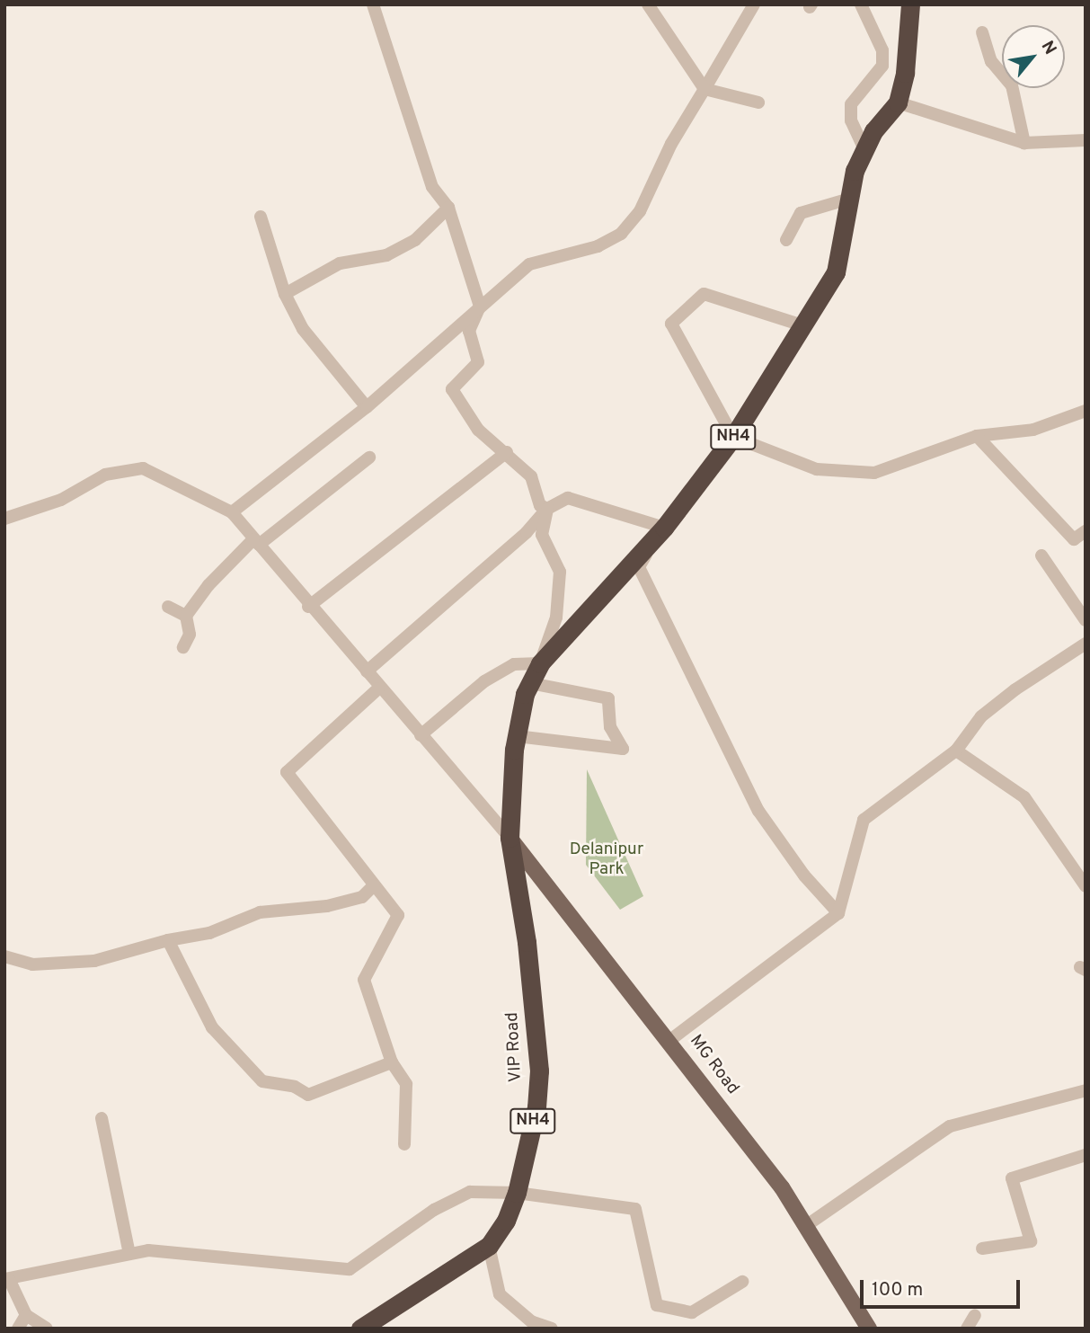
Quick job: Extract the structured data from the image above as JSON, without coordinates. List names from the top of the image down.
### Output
{
  "streets": {
    "highway": ["NH4", "VIP Road"],
    "main road": ["MG Road"]
  },
  "crossings": [
    ["NH4", "VIP Road"],
    ["NH4", "MG Road"],
    ["VIP Road", "MG Road"]
  ],
  "parks": ["Delanipur Park"],
  "scale_bar": "100 m",
  "north": "top right"
}
